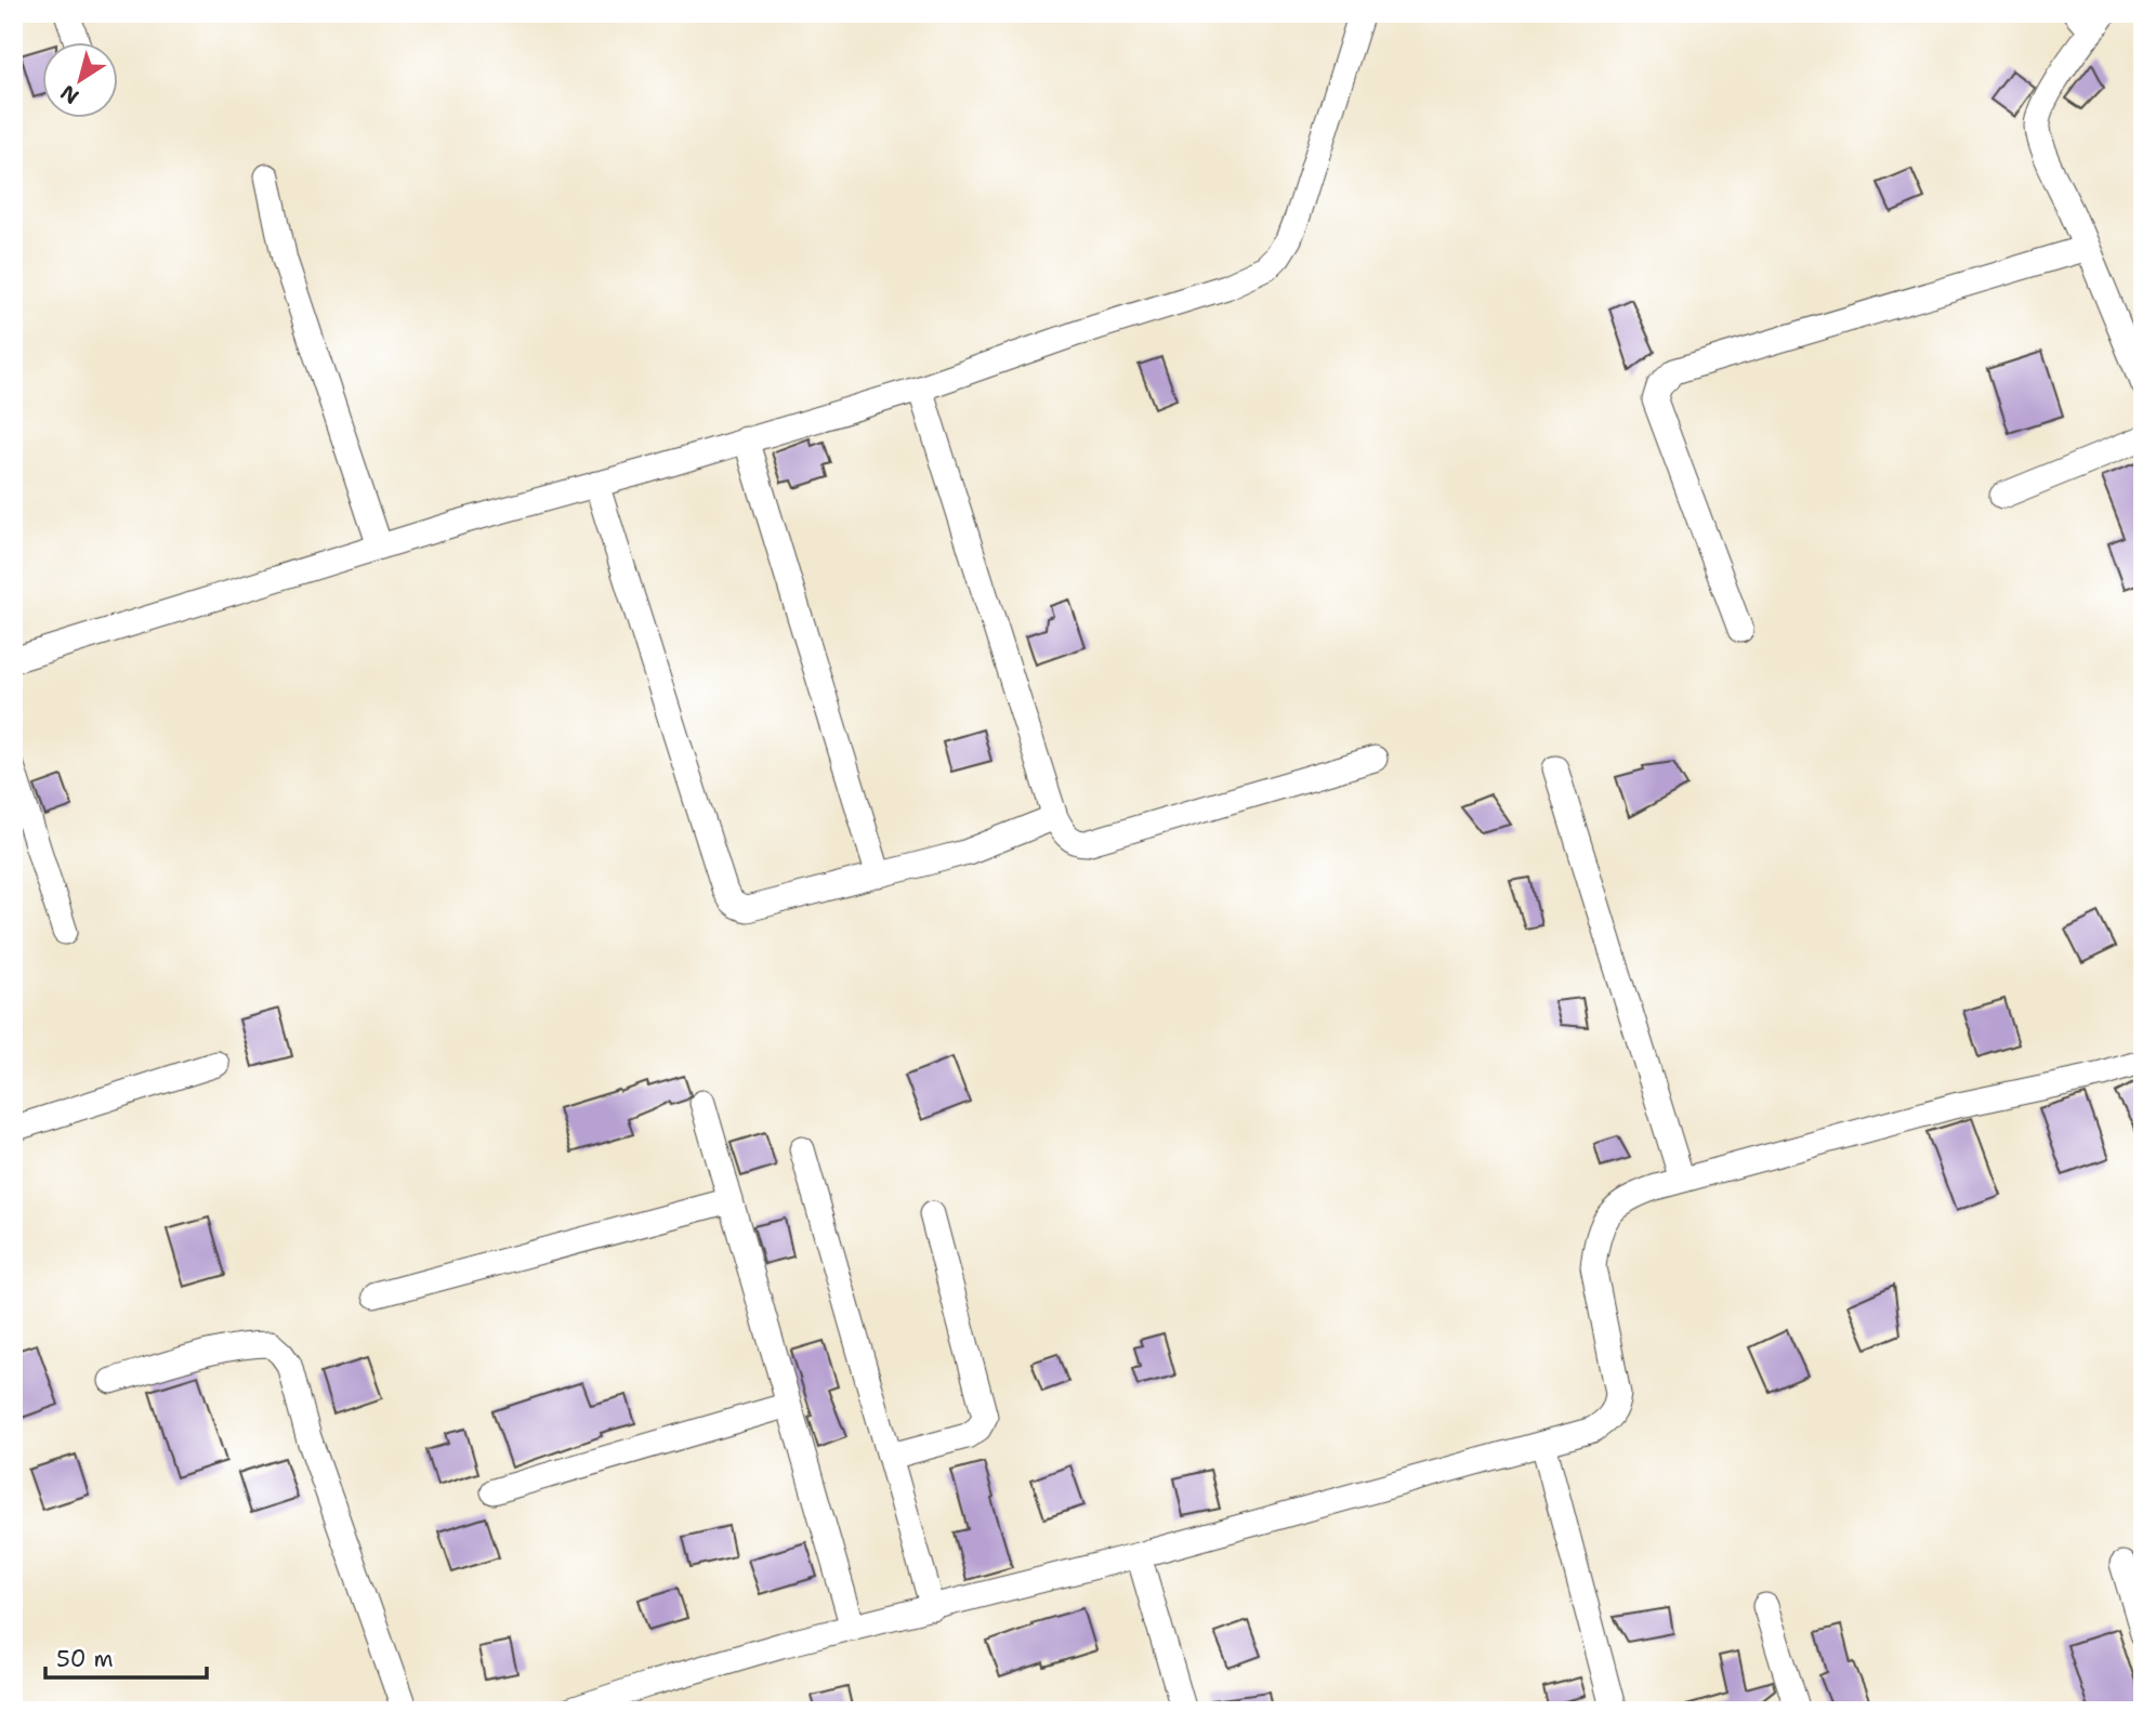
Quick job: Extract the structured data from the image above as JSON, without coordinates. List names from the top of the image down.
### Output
{
  "scale_bar": "50 m",
  "north": "bottom left"
}
